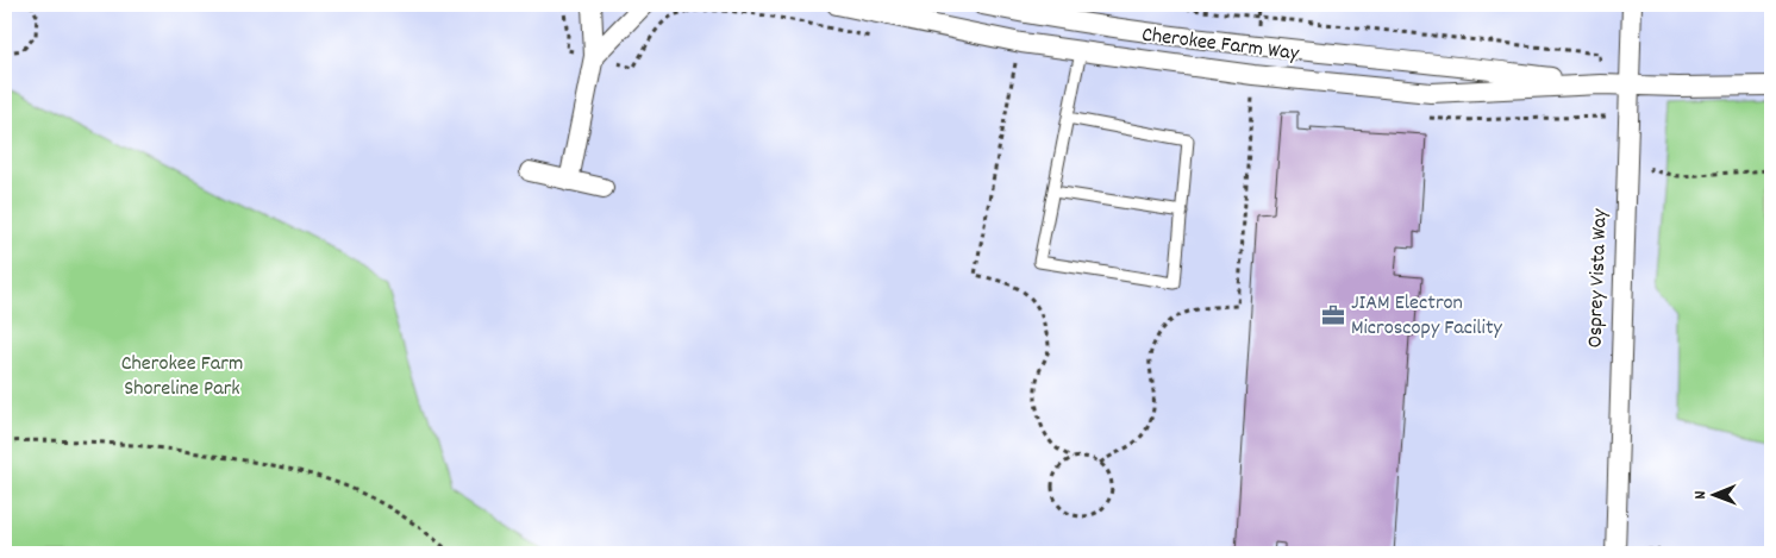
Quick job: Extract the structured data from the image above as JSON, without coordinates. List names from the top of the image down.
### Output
{
  "streets": {
    "street": ["Cherokee Farm Way", "Osprey Vista Way"]
  },
  "crossings": [
    ["Cherokee Farm Way", "Osprey Vista Way"]
  ],
  "parks": ["Cherokee Farm Shoreline Park"],
  "places": {
    "office": ["JIAM Electron Microscopy Facility"]
  },
  "north": "left"
}
